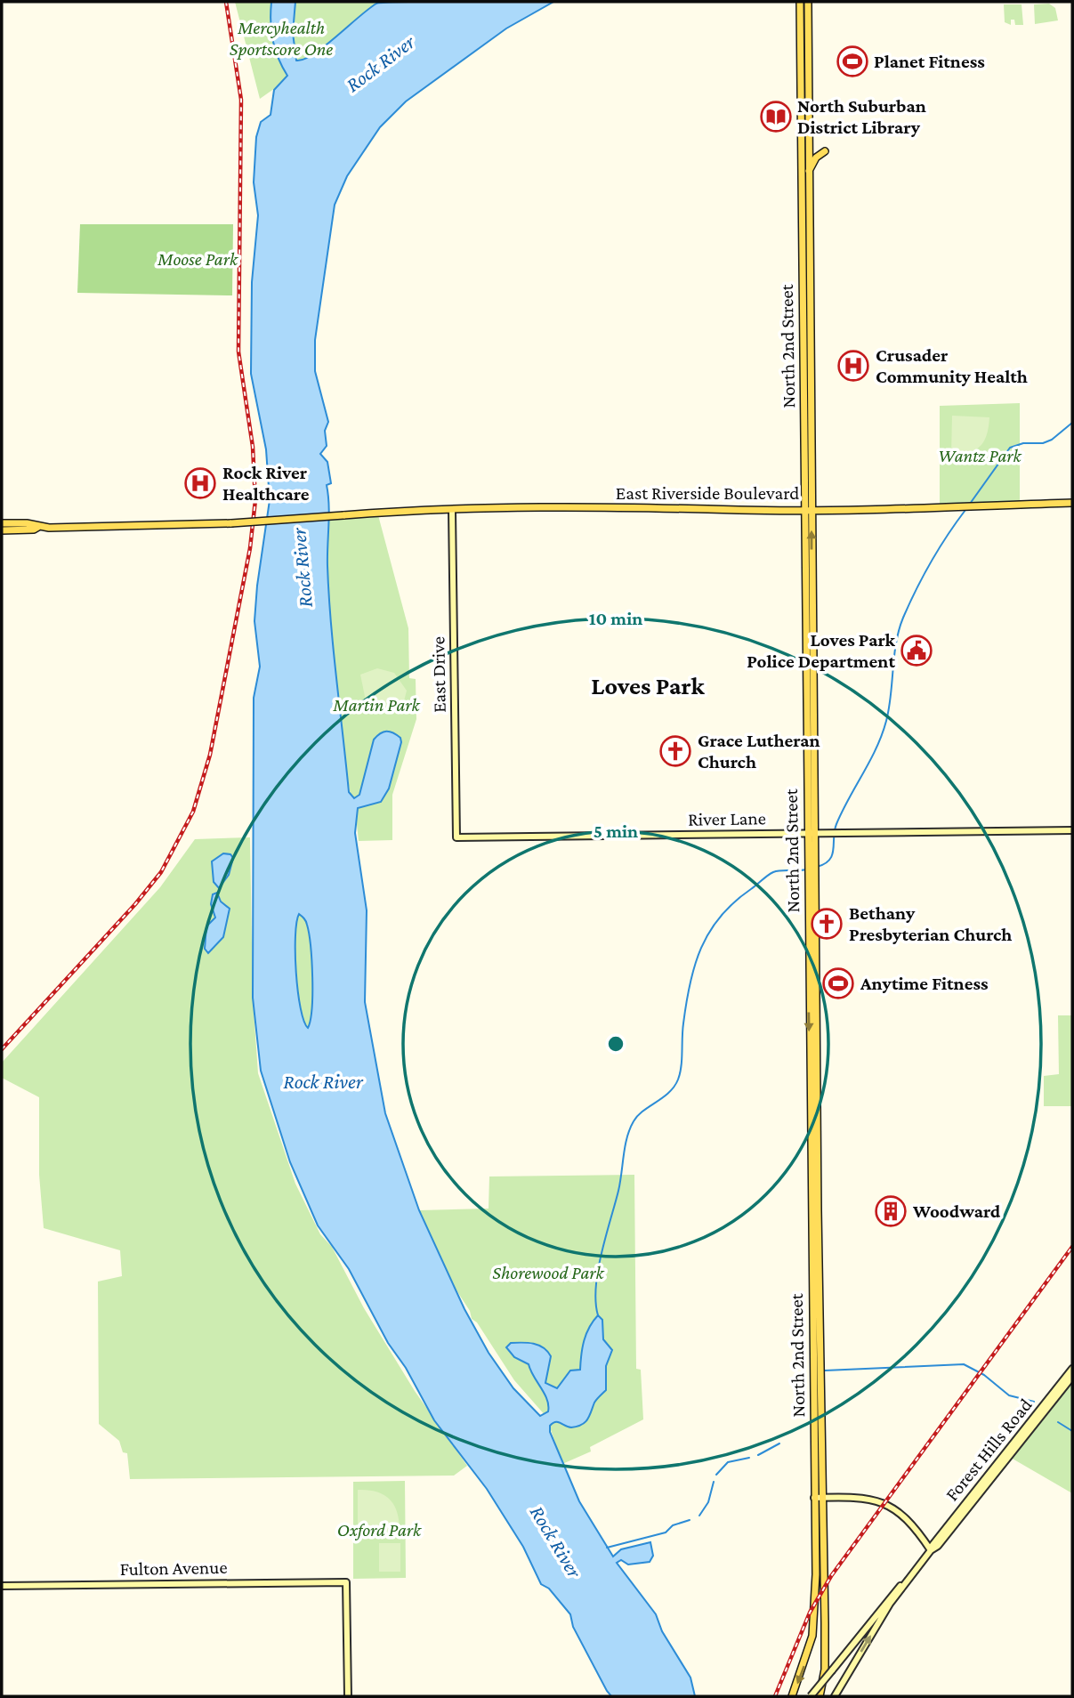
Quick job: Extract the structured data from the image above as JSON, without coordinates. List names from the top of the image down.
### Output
{
  "streets": {
    "main road": ["North 2nd Street", "East Riverside Boulevard"],
    "street": [
      "East Drive",
      "River Lane",
      "Forest Hills Road",
      "Fulton Avenue"
    ]
  },
  "crossings": [
    ["North 2nd Street", "East Riverside Boulevard"],
    ["North 2nd Street", "River Lane"],
    ["East Riverside Boulevard", "East Drive"],
    ["East Drive", "River Lane"]
  ],
  "districts": ["Loves Park"],
  "water": ["Rock River"],
  "parks": [
    "Mercyhealth Sportscore One",
    "Moose Park",
    "Wantz Park",
    "Martin Park",
    "Shorewood Park",
    "Oxford Park"
  ],
  "places": {
    "sports": ["Planet Fitness", "Anytime Fitness"],
    "library": ["North Suburban District Library"],
    "hospital": ["Crusader Community Health", "Rock River Healthcare"],
    "public building": ["Loves Park Police Department"],
    "church": ["Grace Lutheran Church", "Bethany Presbyterian Church"],
    "building": ["Woodward"]
  },
  "rings": ["10 min", "5 min"]
}
